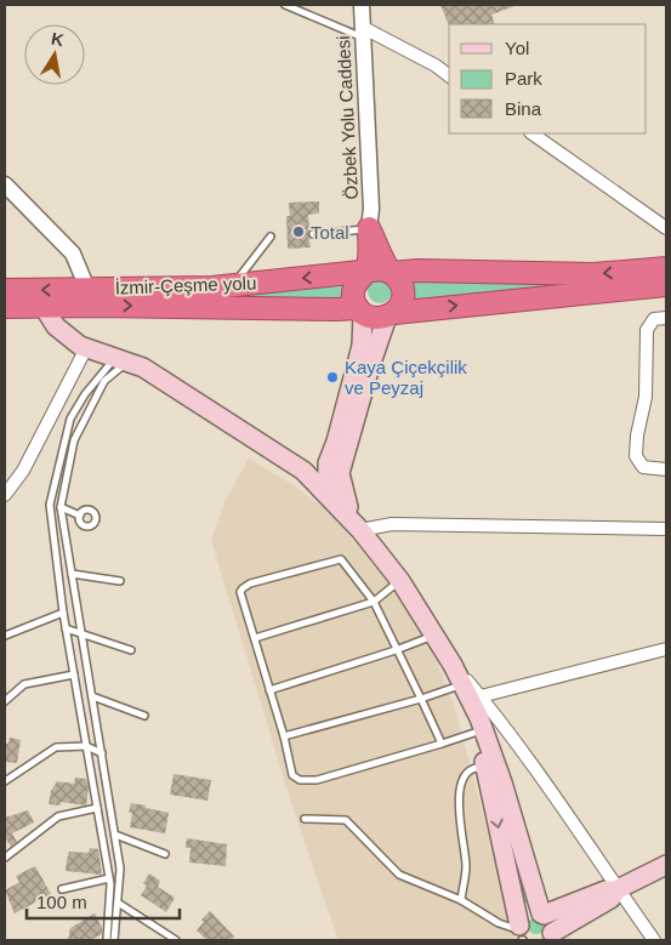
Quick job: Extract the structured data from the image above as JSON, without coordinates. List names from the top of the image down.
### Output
{
  "streets": {
    "highway": ["İzmir-Çeşme yolu"],
    "street": ["Özbek Yolu Caddesi"]
  },
  "places": ["Total", "Kaya Çiçekçilik ve Peyzaj"],
  "legend": ["Yol", "Park", "Bina"],
  "scale_bar": "100 m",
  "north": "top"
}
